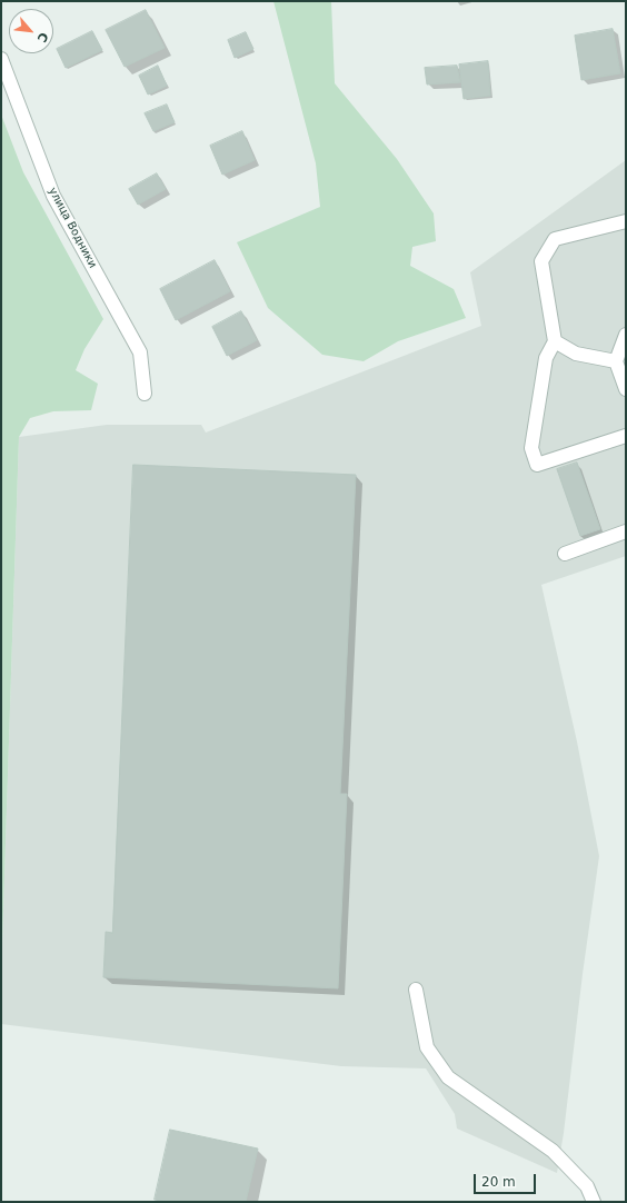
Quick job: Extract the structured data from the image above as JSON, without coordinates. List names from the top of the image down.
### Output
{
  "streets": {
    "street": ["улица Водники"]
  },
  "scale_bar": "20 m",
  "north": "bottom right"
}
